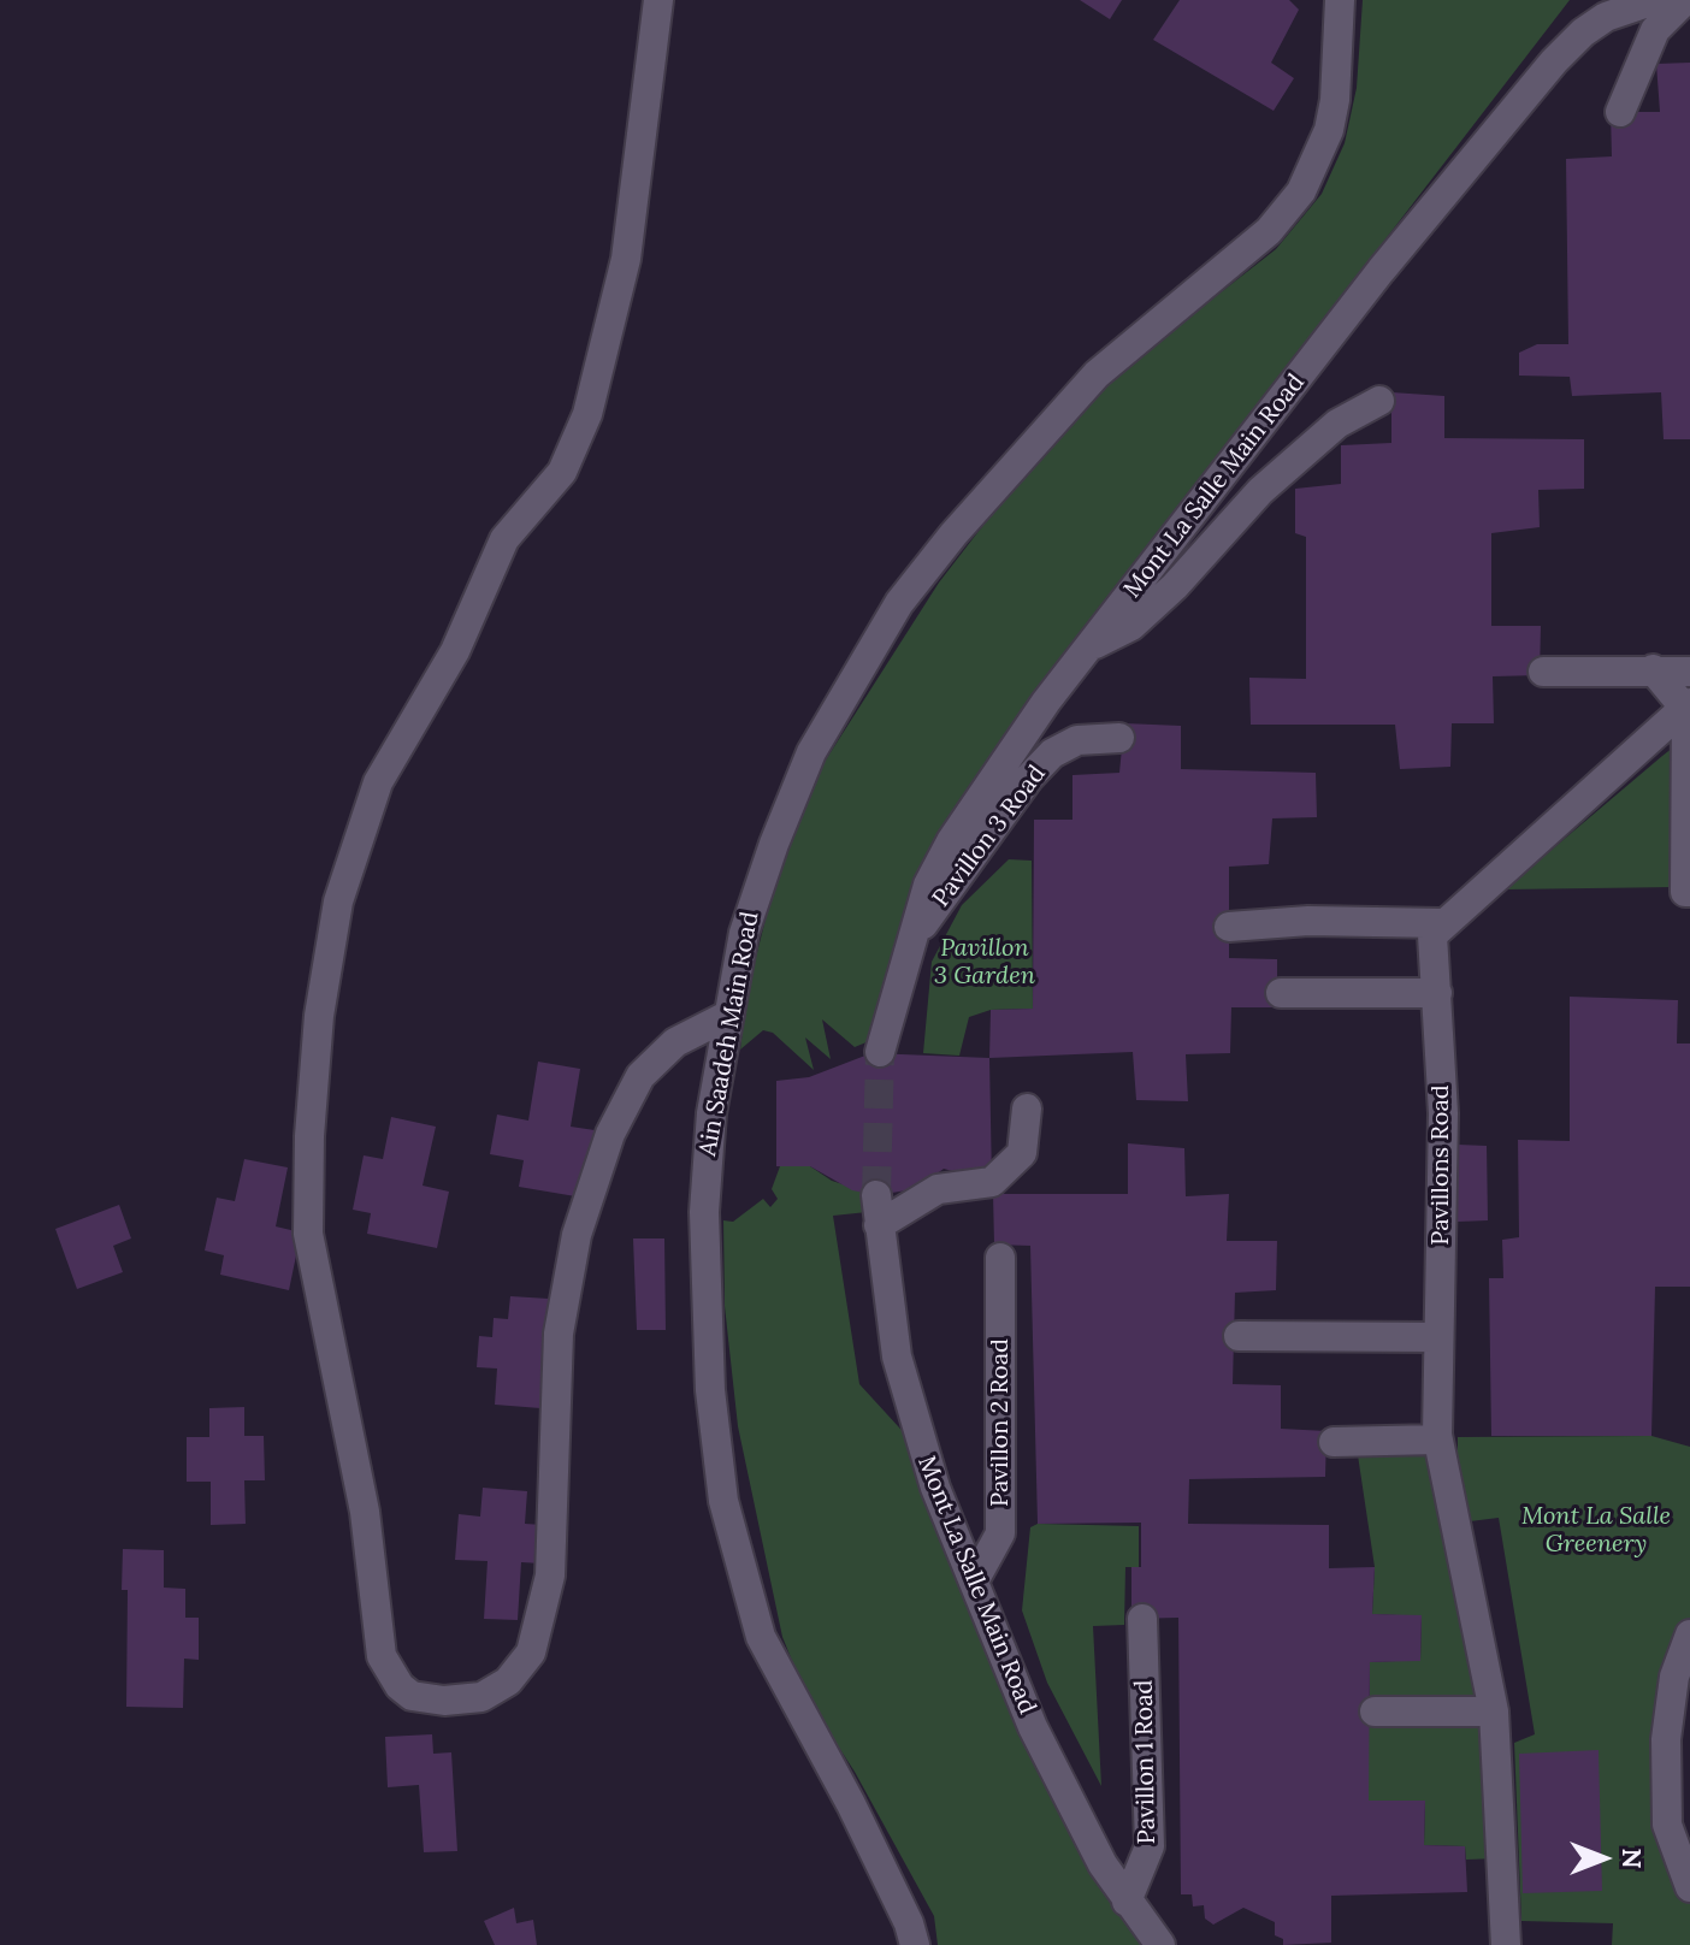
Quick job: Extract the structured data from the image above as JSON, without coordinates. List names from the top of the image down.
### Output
{
  "streets": {
    "street": [
      "Mont La Salle Main Road",
      "Pavillon 3 Road",
      "Ain Saadeh Main Road",
      "Pavillons Road",
      "Pavillon 2 Road",
      "Pavillon 1 Road"
    ]
  },
  "crossings": [
    ["Mont La Salle Main Road", "Pavillon 3 Road"],
    ["Mont La Salle Main Road", "Pavillon 2 Road"],
    ["Mont La Salle Main Road", "Pavillon 1 Road"]
  ],
  "parks": ["Pavillon 3 Garden", "Mont La Salle Greenery"],
  "north": "right"
}
